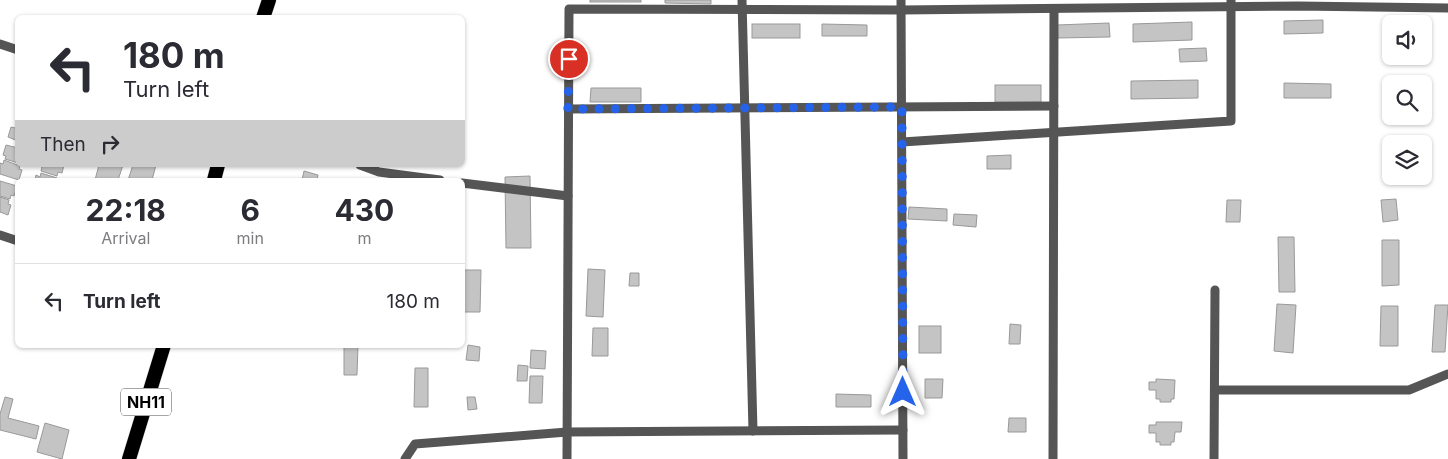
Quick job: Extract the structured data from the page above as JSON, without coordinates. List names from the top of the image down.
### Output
{
  "streets": {
    "highway": ["NH11"]
  },
  "page": {
    "turn": ["180 m", "Turn left"],
    "then": "Then",
    "eta": [
      "22:18",
      "Arrival",
      "6",
      "min",
      "430",
      "m"
    ],
    "list": [
      {
        "name": "Turn left",
        "value": "180 m"
      }
    ]
  }
}
